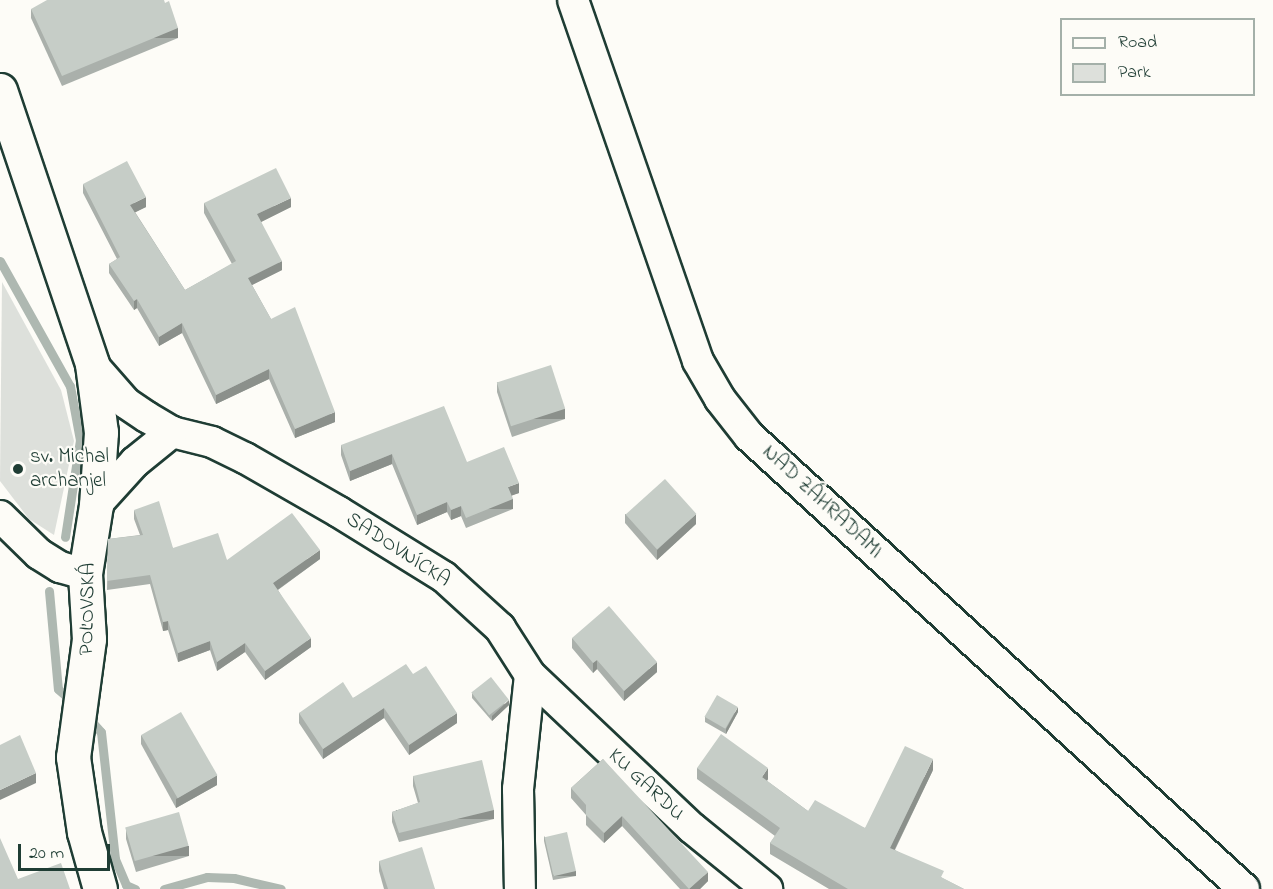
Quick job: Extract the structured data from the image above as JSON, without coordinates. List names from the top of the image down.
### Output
{
  "streets": {
    "street": [
      "NAD ZÁHRADAMI",
      "SADOVNÍCKA",
      "POĽOVSKÁ",
      "KU GARDU"
    ]
  },
  "crossings": [
    ["SADOVNÍCKA", "POĽOVSKÁ"],
    ["SADOVNÍCKA", "KU GARDU"]
  ],
  "places": ["sv. Michal archanjel"],
  "legend": ["Road", "Park"],
  "scale_bar": "20 m"
}
